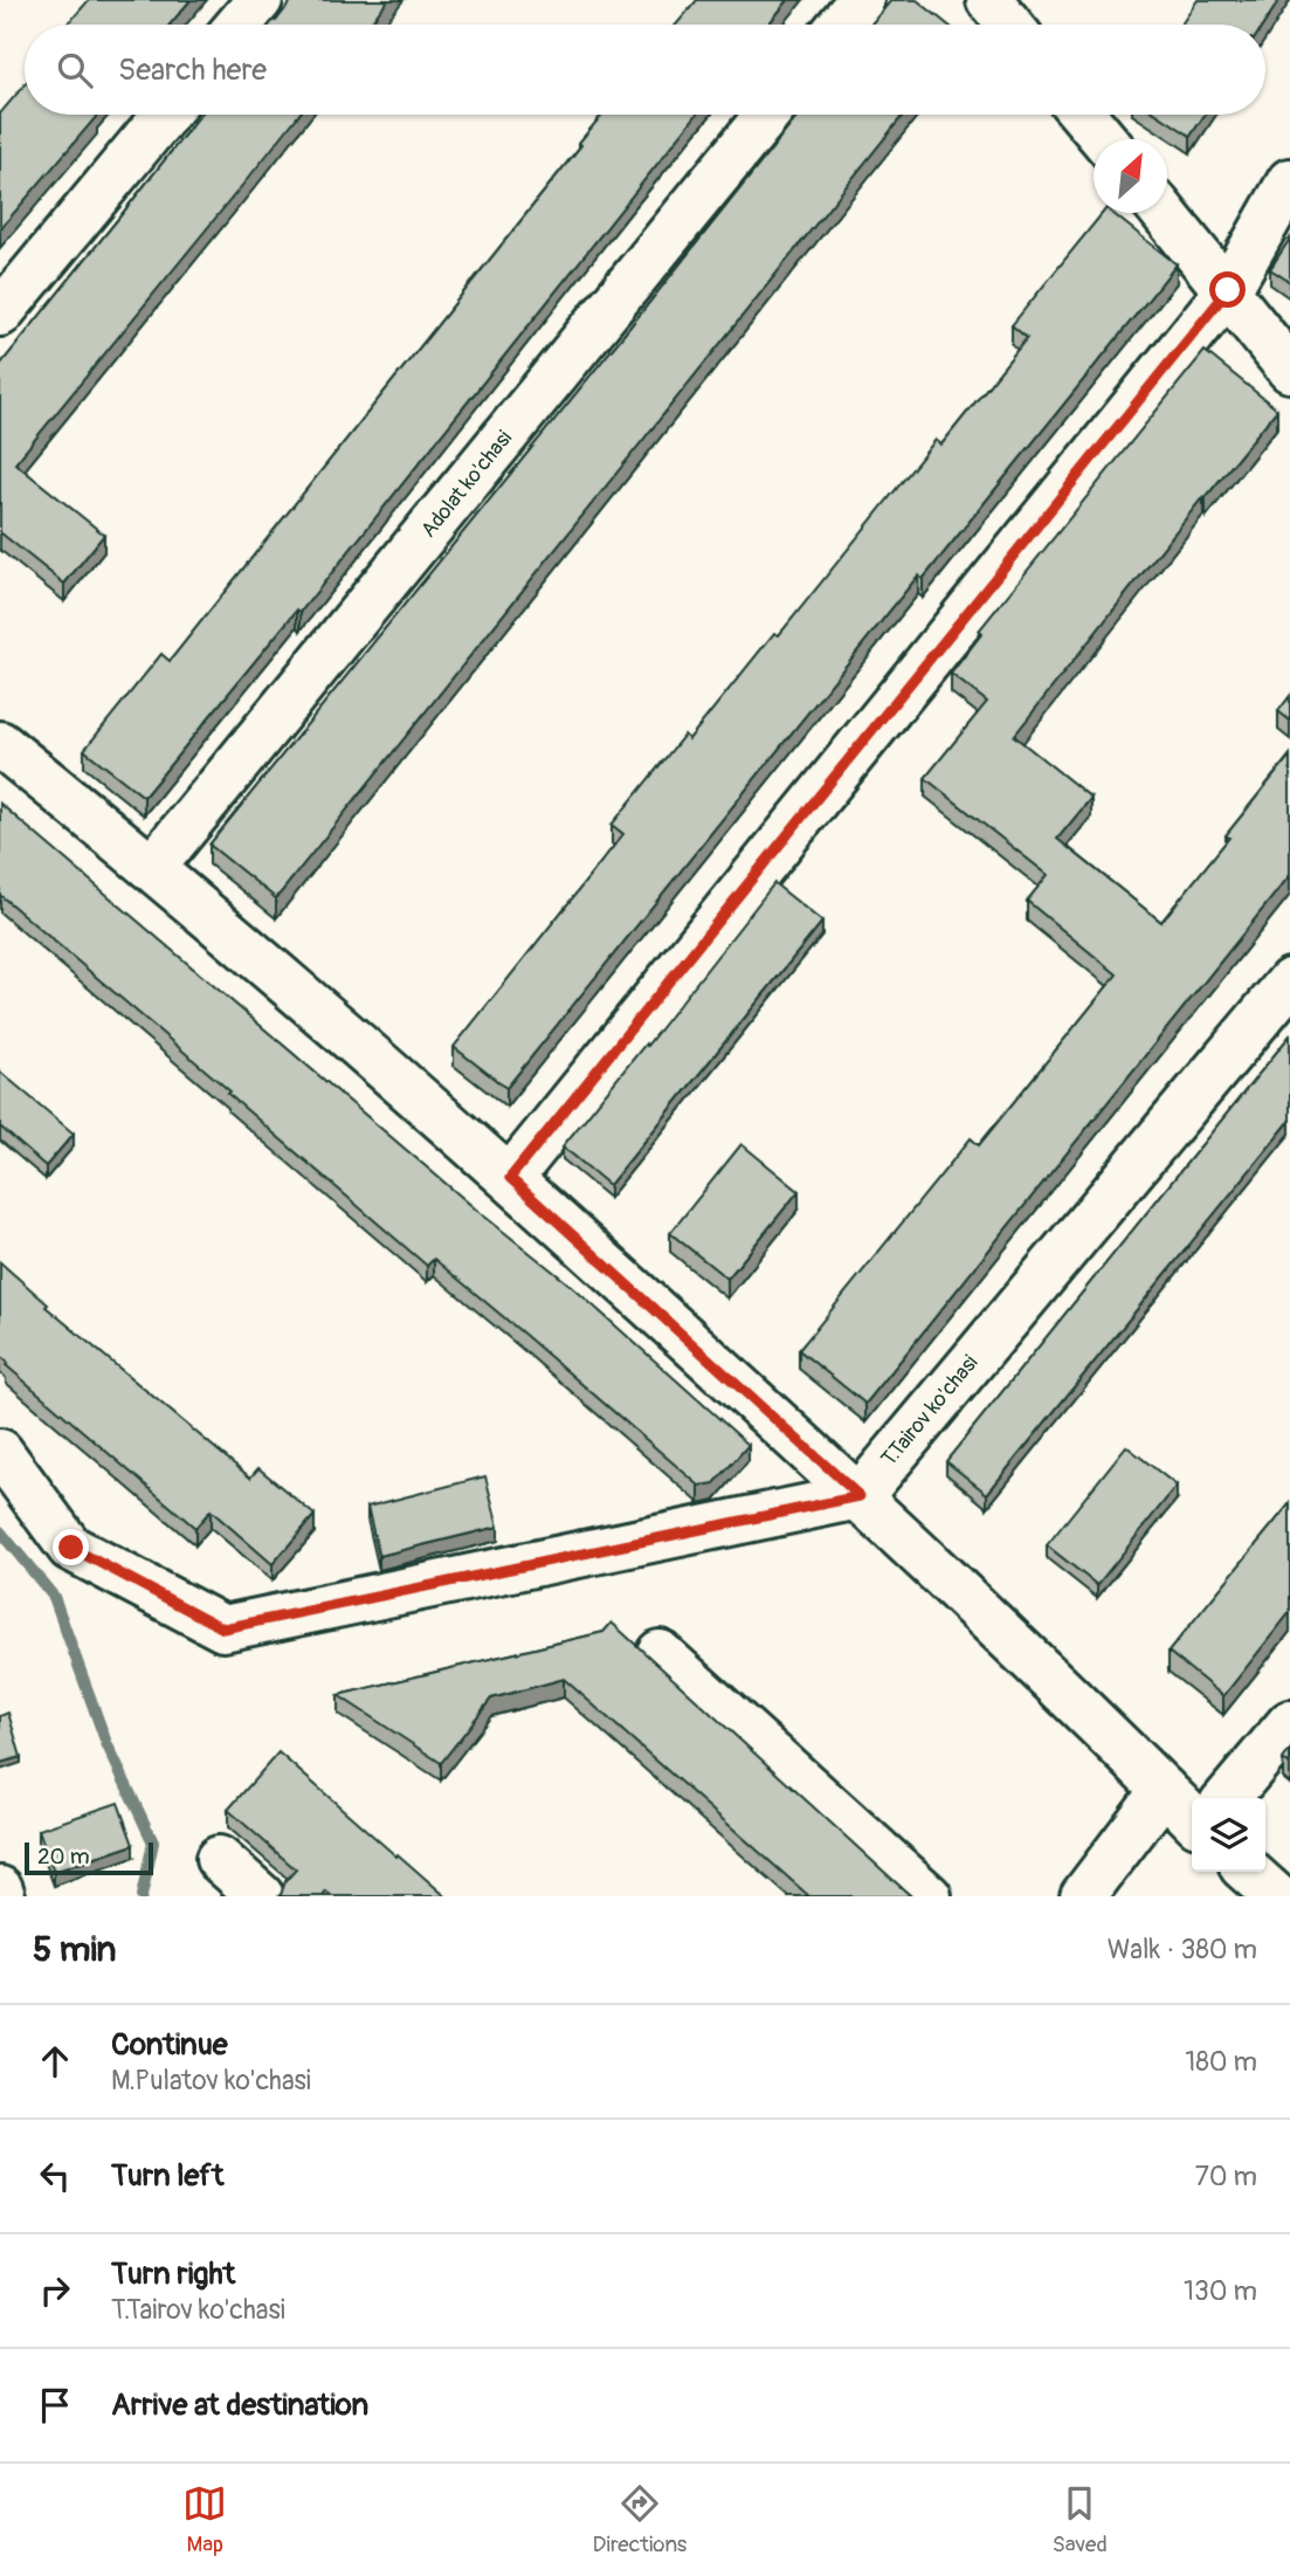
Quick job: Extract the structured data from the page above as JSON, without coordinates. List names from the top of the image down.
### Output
{
  "streets": {
    "street": ["Adolat ko'chasi", "T.Tairov ko'chasi"]
  },
  "scale_bar": "20 m",
  "north": "top right",
  "page": {
    "search": "Search here",
    "scale": "20 m",
    "heading": ["5 min", "Walk · 380 m"],
    "list": [
      ["Continue", "M.Pulatov ko'chasi", "180 m"],
      ["Turn left", "70 m"],
      ["Turn right", "T.Tairov ko'chasi", "130 m"],
      "Arrive at destination"
    ],
    "nav": ["Map", "Directions", "Saved"]
  }
}
